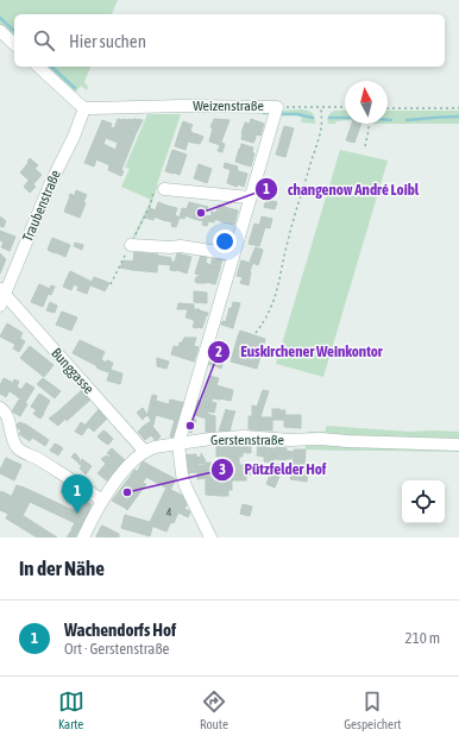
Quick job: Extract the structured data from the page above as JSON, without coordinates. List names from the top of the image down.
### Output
{
  "streets": {
    "street": [
      "Weizenstraße",
      "Traubenstraße",
      "Bunggasse",
      "Gerstenstraße"
    ]
  },
  "crossings": [
    ["Weizenstraße", "Traubenstraße"],
    ["Weizenstraße", "Gerstenstraße"],
    ["Traubenstraße", "Bunggasse"],
    ["Bunggasse", "Gerstenstraße"]
  ],
  "places": ["changenow André Loibl", "Euskirchener Weinkontor", "Pützfelder Hof"],
  "house_numbers": ["4"],
  "north": "top",
  "page": {
    "search": "Hier suchen",
    "pins": "1",
    "heading": "In der Nähe",
    "list": [
      {
        "mark": "1",
        "name": "Wachendorfs Hof",
        "note": "Ort · Gerstenstraße",
        "value": "210 m"
      }
    ],
    "nav": ["Karte", "Route", "Gespeichert"]
  }
}
